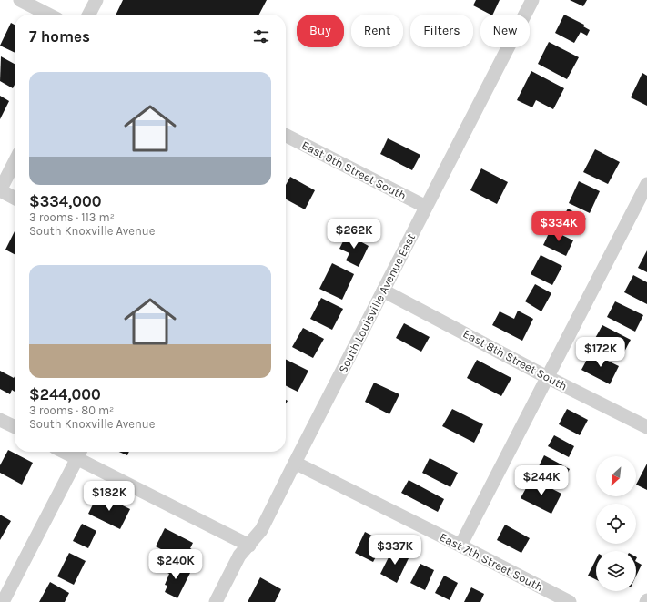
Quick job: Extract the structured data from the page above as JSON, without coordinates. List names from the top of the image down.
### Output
{
  "streets": {
    "street": [
      "East 9th Street South",
      "South Louisville Avenue East",
      "East 8th Street South",
      "East 7th Street South"
    ]
  },
  "crossings": [
    ["East 9th Street South", "South Louisville Avenue East"],
    ["South Louisville Avenue East", "East 8th Street South"],
    ["South Louisville Avenue East", "East 7th Street South"]
  ],
  "north": "bottom left",
  "page": {
    "chip": [
      "Buy",
      "Rent",
      "Filters",
      "New"
    ],
    "heading": "7 homes",
    "list": [
      {
        "name": "$334,000",
        "note": "3 rooms · 113 m² · South Knoxville Avenue"
      },
      {
        "name": "$244,000",
        "note": "3 rooms · 80 m² · South Knoxville Avenue"
      }
    ],
    "price": [
      "$334K",
      "$262K",
      "$172K",
      "$244K",
      "$182K",
      "$337K",
      "$240K"
    ]
  }
}
